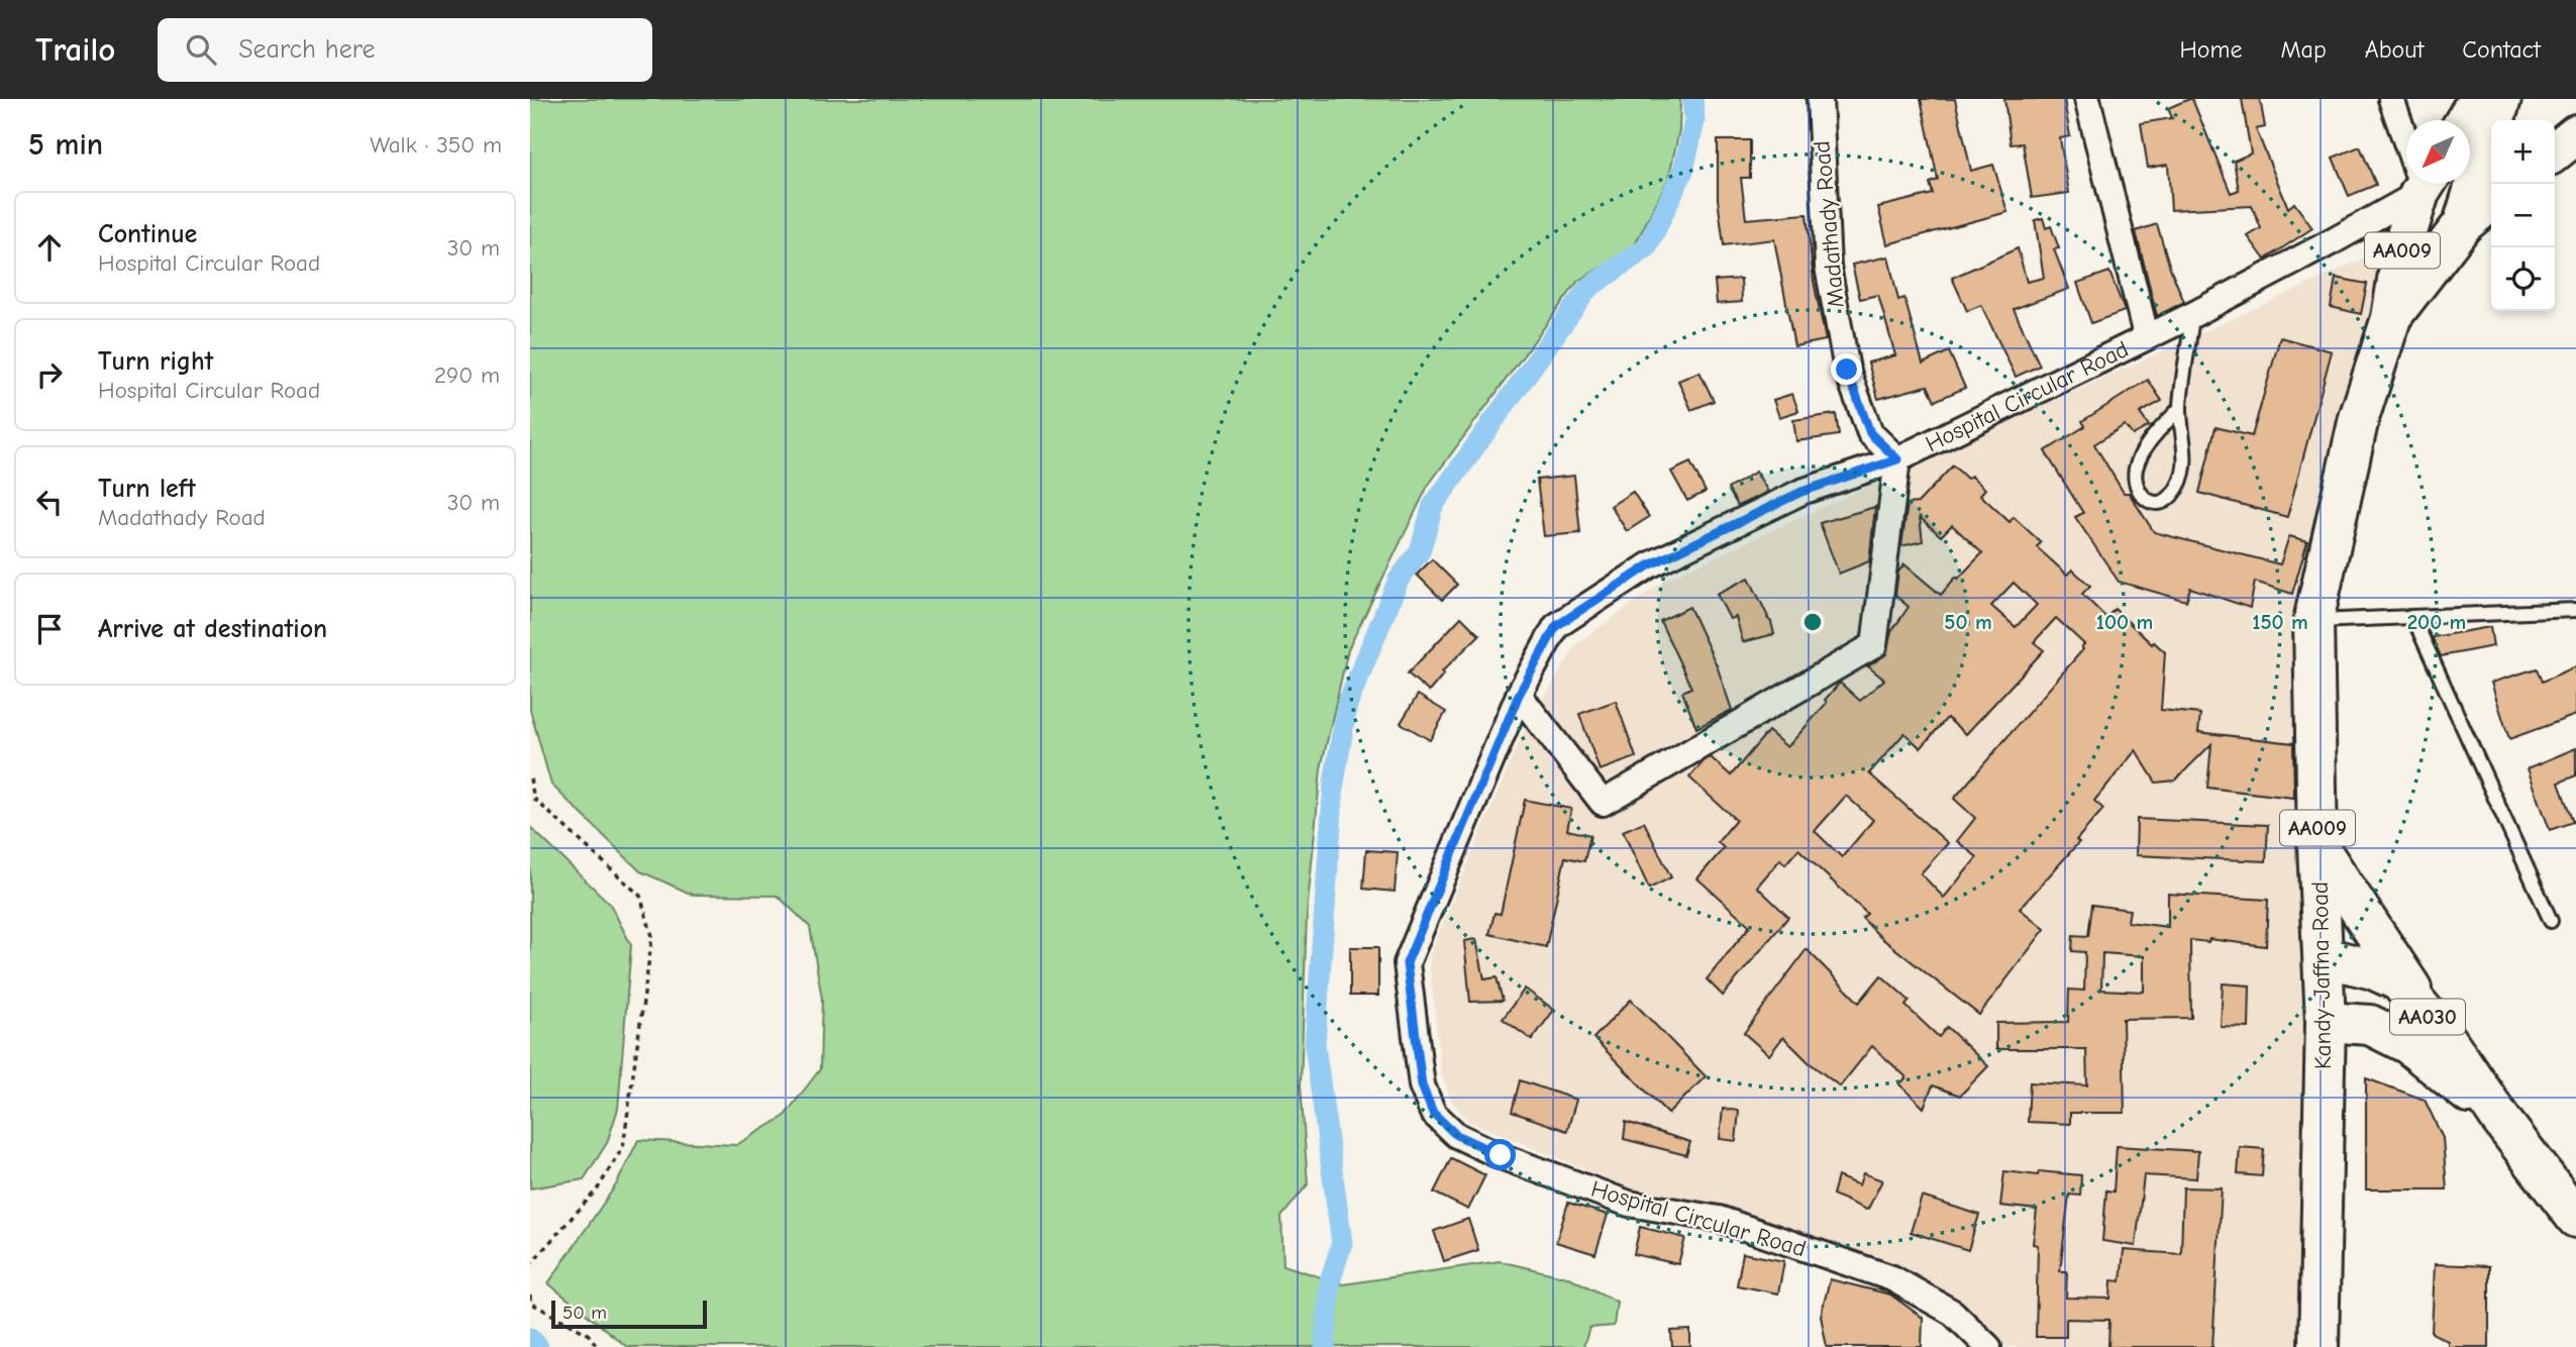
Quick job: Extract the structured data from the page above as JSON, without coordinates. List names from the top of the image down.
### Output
{
  "streets": {
    "highway": [
      "AA009",
      "Hospital Circular Road",
      "Kandy-Jaffna Road",
      "AA030"
    ],
    "street": ["Madathady Road"]
  },
  "crossings": [
    ["Madathady Road", "Hospital Circular Road"],
    ["AA009", "Hospital Circular Road"],
    ["AA009", "Kandy-Jaffna Road"],
    ["Hospital Circular Road", "Kandy-Jaffna Road"],
    ["Kandy-Jaffna Road", "AA030"]
  ],
  "scale_bar": "50 m",
  "north": "bottom left",
  "page": {
    "header": "Trailo",
    "search": "Search here",
    "nav": [
      "Home",
      "Map",
      "About",
      "Contact"
    ],
    "heading": ["5 min", "Walk · 350 m"],
    "map_buttons": ["+", "−"],
    "list": [
      ["Continue", "Hospital Circular Road", "30 m"],
      ["Turn right", "Hospital Circular Road", "290 m"],
      ["Turn left", "Madathady Road", "30 m"],
      "Arrive at destination"
    ],
    "scale": "50 m"
  },
  "rings": [
    "50 m",
    "100 m",
    "150 m",
    "200 m"
  ]
}
